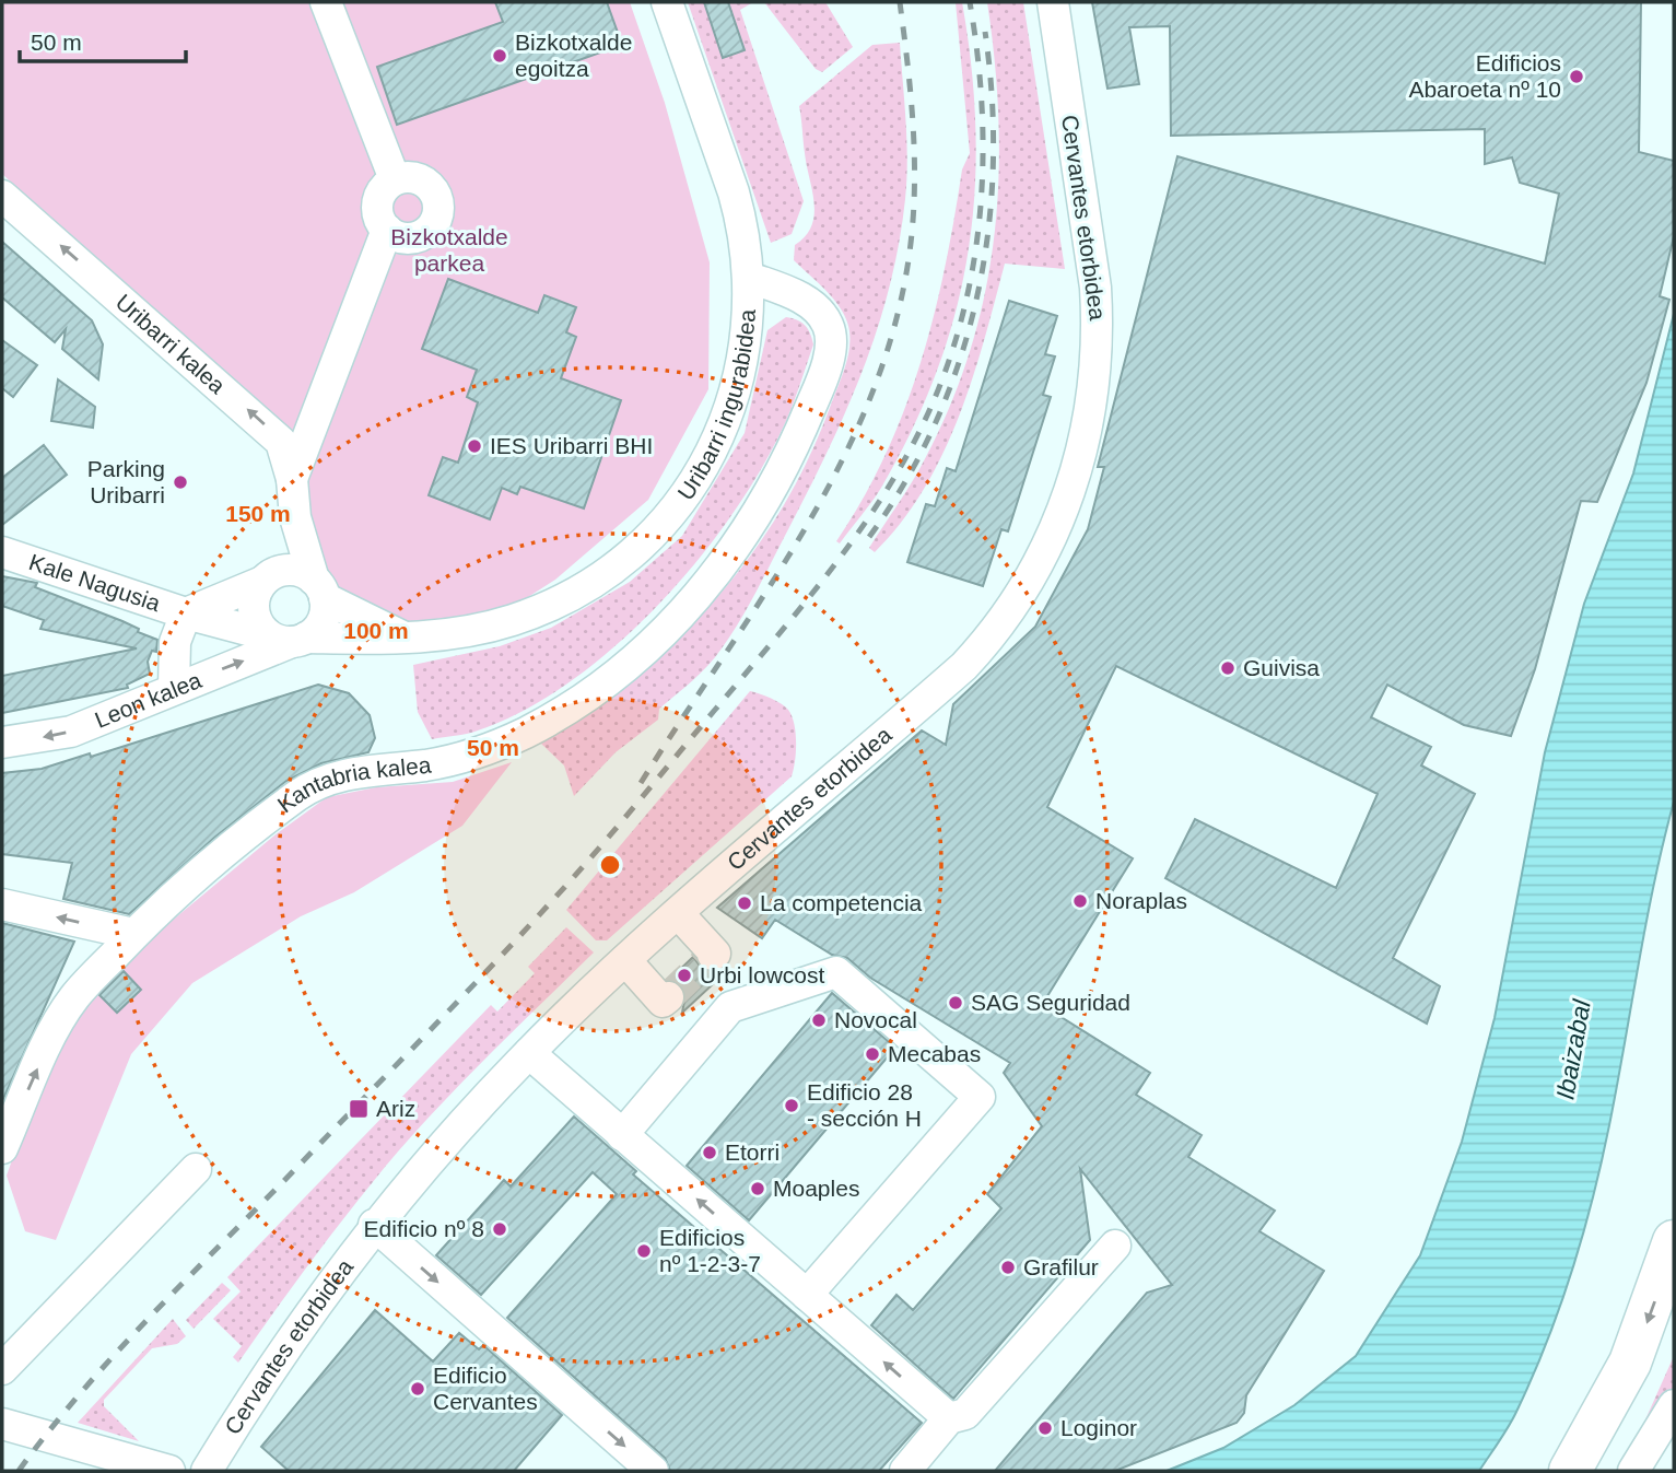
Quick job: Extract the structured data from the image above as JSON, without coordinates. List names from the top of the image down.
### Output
{
  "streets": {
    "street": [
      "Cervantes etorbidea",
      "Uribarri kalea",
      "Uribarri ingurabidea",
      "Kale Nagusia",
      "Leon kalea",
      "Kantabria kalea"
    ]
  },
  "crossings": [
    ["Uribarri kalea", "Uribarri ingurabidea"],
    ["Uribarri kalea", "Kale Nagusia"],
    ["Uribarri kalea", "Leon kalea"],
    ["Uribarri ingurabidea", "Kale Nagusia"],
    ["Uribarri ingurabidea", "Leon kalea"],
    ["Uribarri ingurabidea", "Kantabria kalea"],
    ["Kale Nagusia", "Leon kalea"]
  ],
  "one_way": ["Uribarri kalea"],
  "water": ["Ibaizabal"],
  "parks": ["Bizkotxalde parkea"],
  "places": {
    "other": [
      "Bizkotxalde egoitza",
      "Edificios Abaroeta nº 10",
      "IES Uribarri BHI",
      "Parking Uribarri",
      "Guivisa",
      "Noraplas",
      "La competencia",
      "Urbi lowcost",
      "SAG Seguridad",
      "Novocal",
      "Mecabas",
      "Edificio 28 - sección H",
      "Etorri",
      "Moaples",
      "Edificio nº 8",
      "Edificios nº 1-2-3-7",
      "Grafilur",
      "Edificio Cervantes",
      "Loginor"
    ],
    "transit": ["Ariz"]
  },
  "scale_bar": "50 m",
  "rings": ["150 m", "100 m", "50 m"]
}
